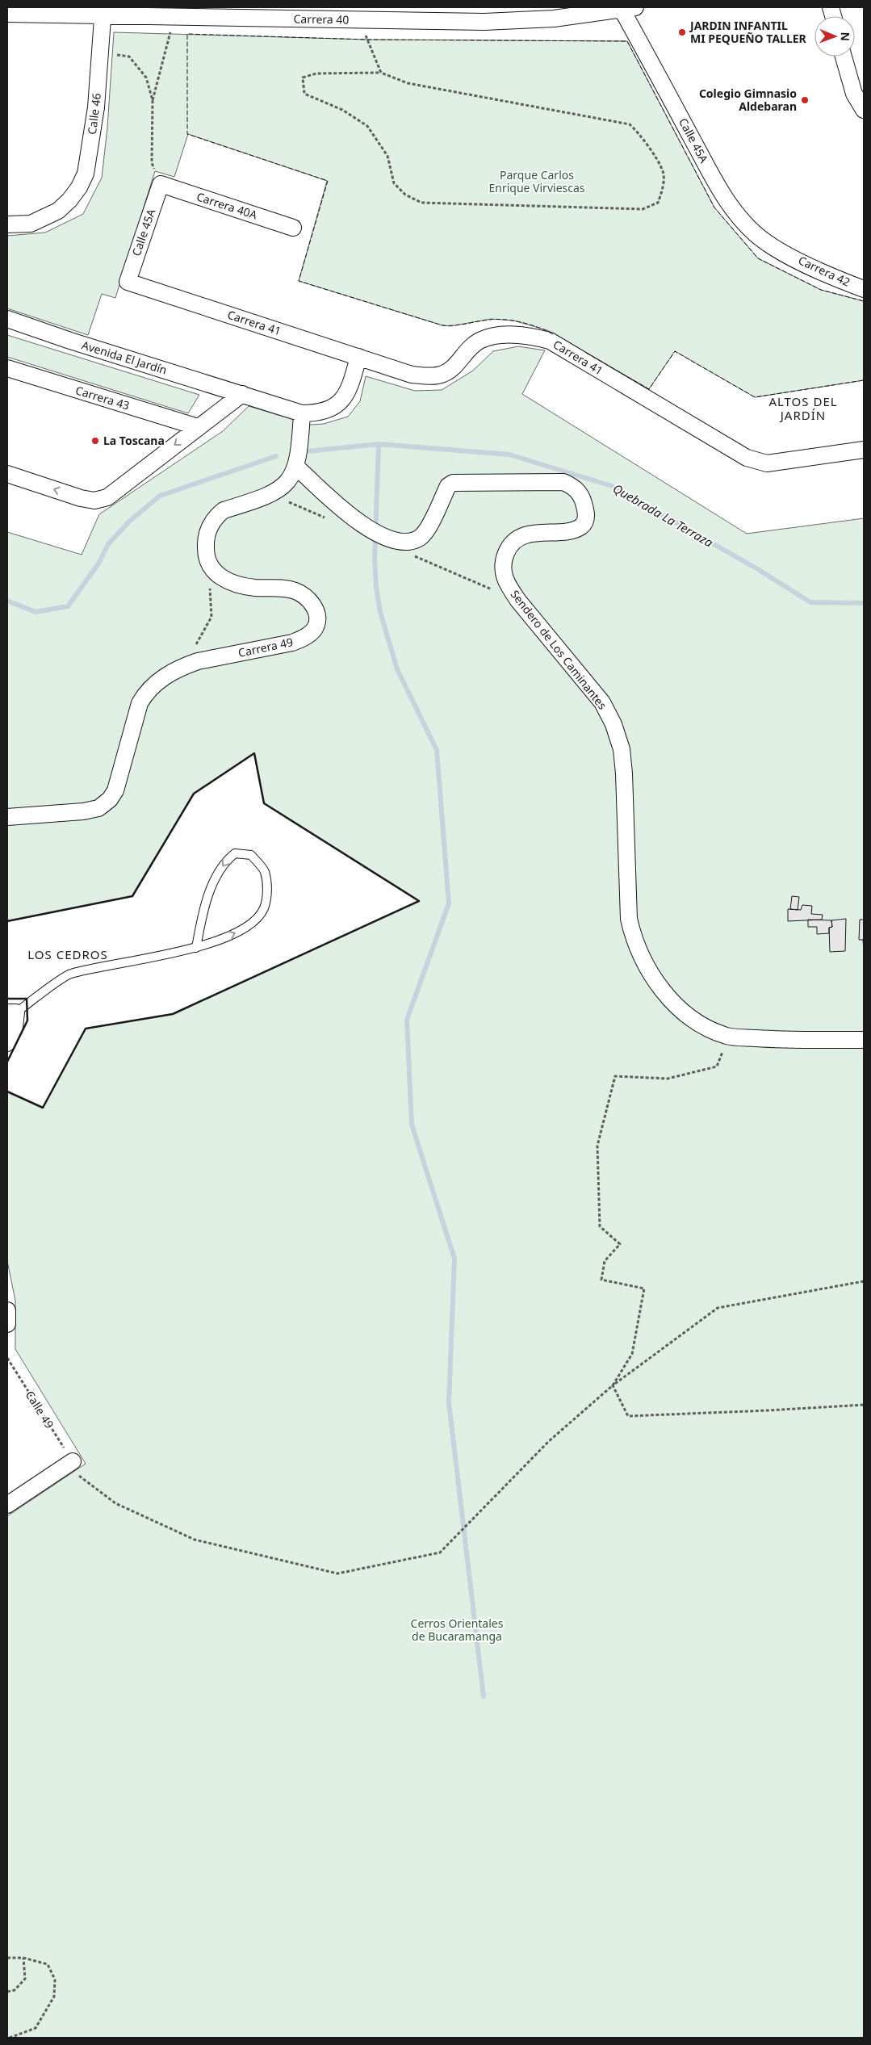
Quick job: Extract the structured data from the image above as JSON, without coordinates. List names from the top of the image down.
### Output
{
  "streets": {
    "street": [
      "Carrera 40",
      "Calle 46",
      "Calle 45A",
      "Carrera 40A",
      "Carrera 42",
      "Carrera 41",
      "Avenida El Jardín",
      "Carrera 43",
      "Carrera 49",
      "Sendero de Los Caminantes"
    ],
    "path": ["Calle 49"]
  },
  "crossings": [
    ["Carrera 40", "Calle 46"],
    ["Carrera 40", "Calle 45A"],
    ["Calle 45A", "Carrera 40A"],
    ["Calle 45A", "Carrera 42"],
    ["Calle 45A", "Carrera 41"],
    ["Carrera 41", "Avenida El Jardín"]
  ],
  "districts": ["ALTOS DEL JARDÍN", "LOS CEDROS"],
  "water": ["Quebrada La Terraza"],
  "parks": ["Parque Carlos Enrique Virviescas", "Cerros Orientales de Bucaramanga"],
  "places": ["JARDIN INFANTIL MI PEQUEÑO TALLER", "Colegio Gimnasio Aldebaran", "La Toscana"],
  "north": "right"
}
